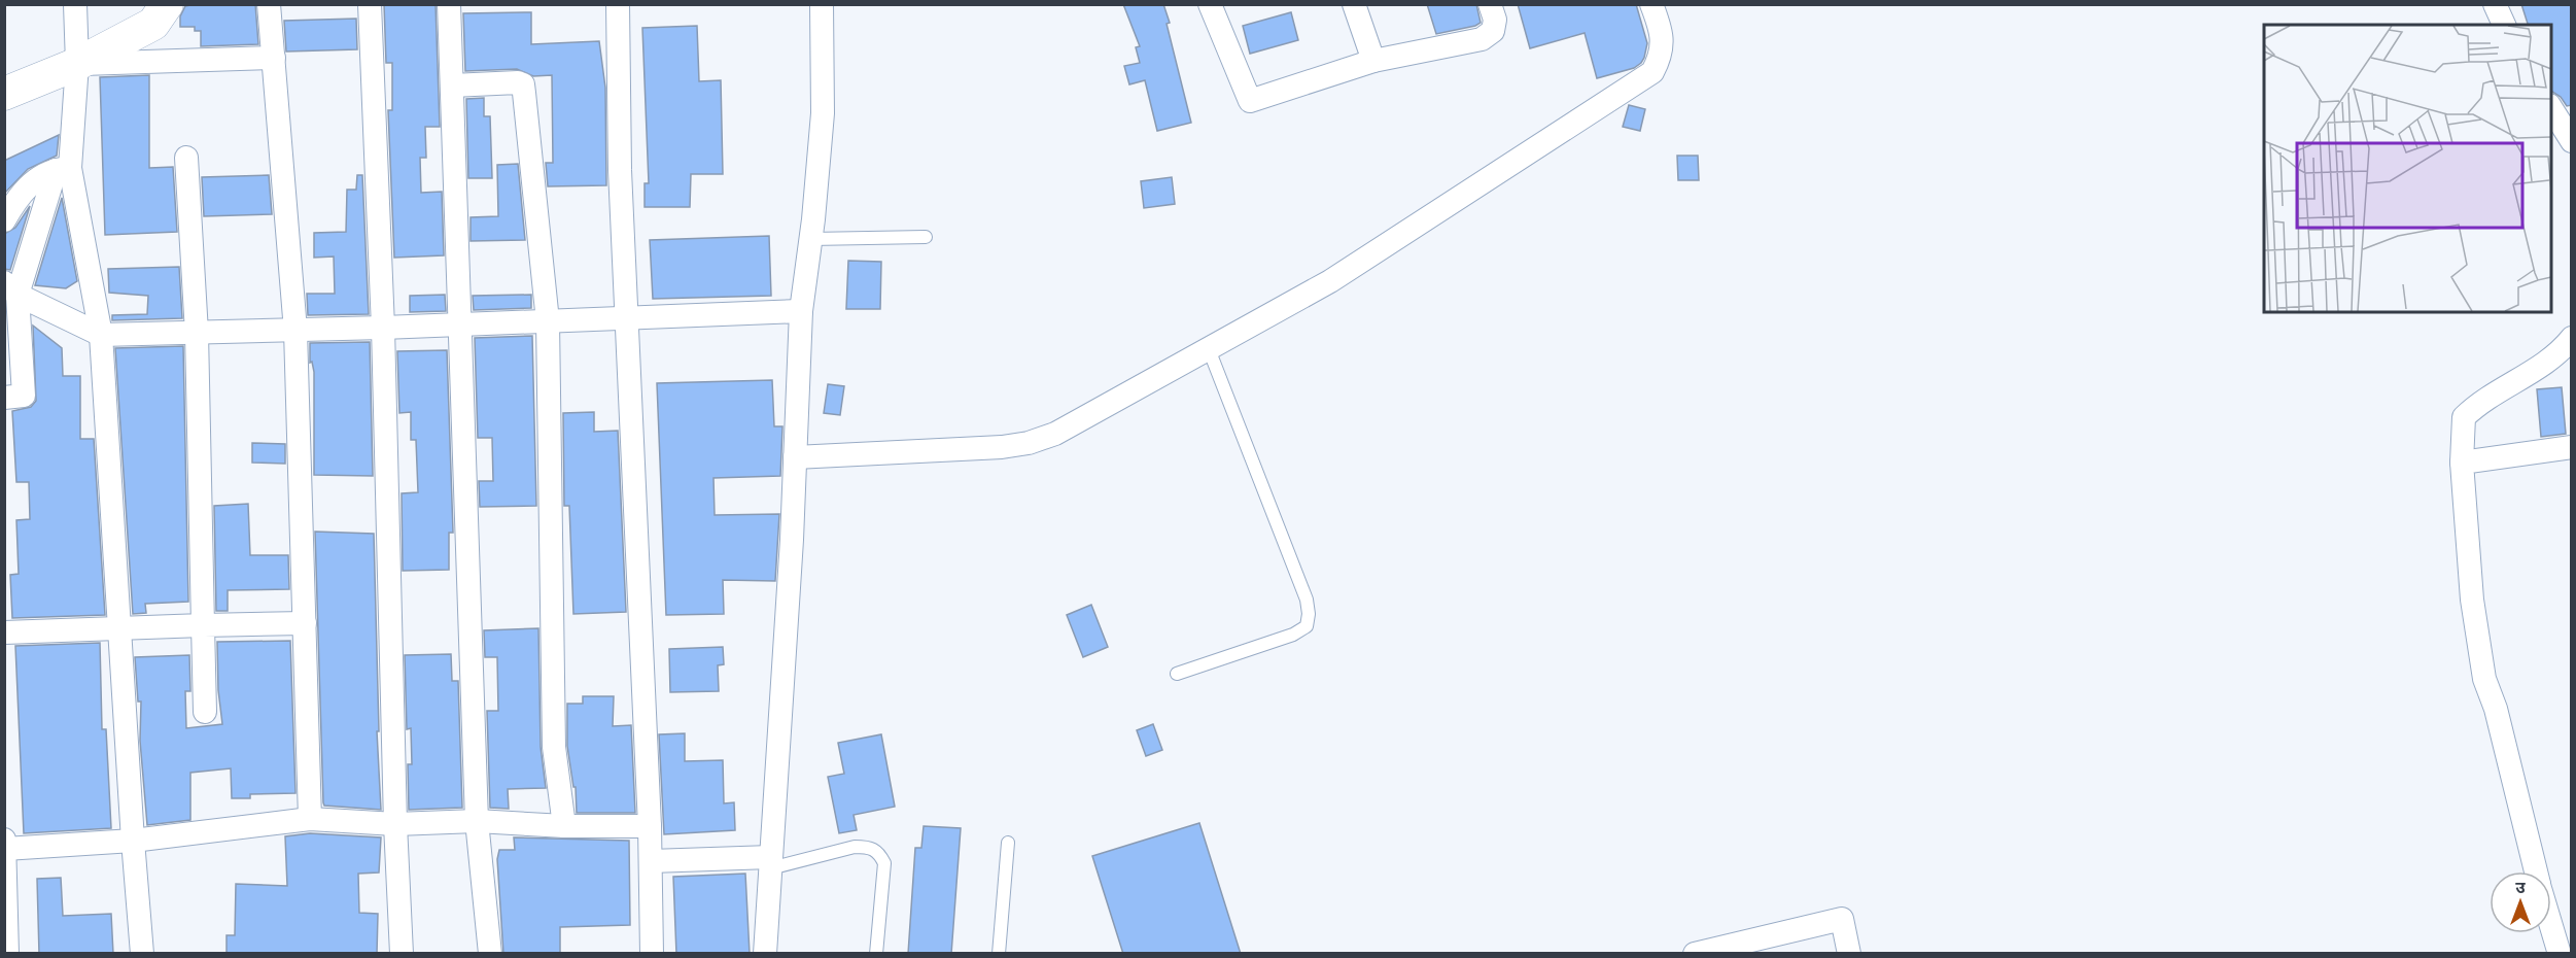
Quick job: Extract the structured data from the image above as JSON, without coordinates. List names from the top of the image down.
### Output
{
  "north": "top"
}
